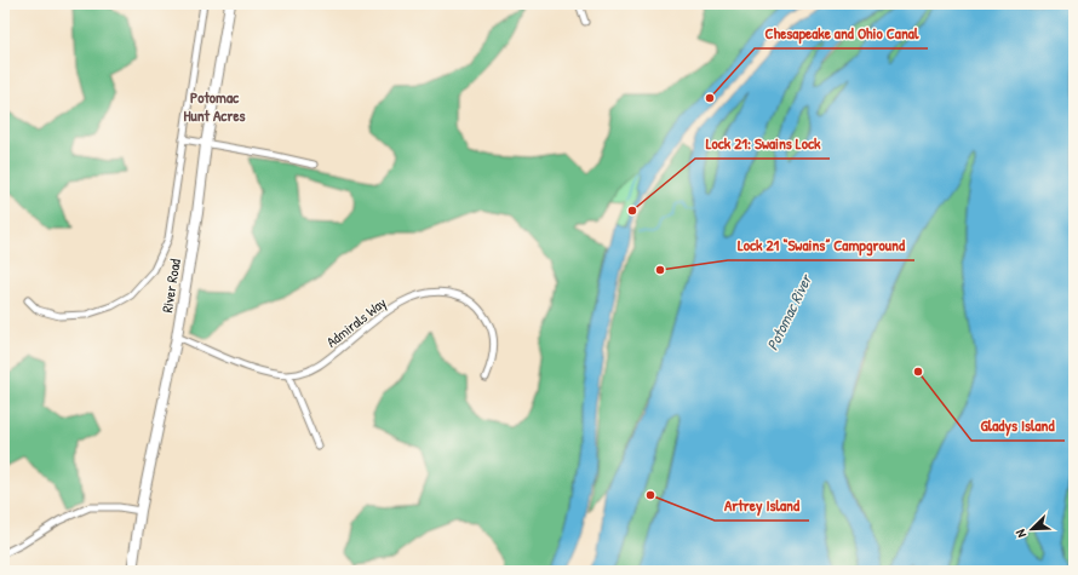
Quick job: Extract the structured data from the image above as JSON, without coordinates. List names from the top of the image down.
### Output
{
  "streets": {
    "main road": ["River Road"],
    "street": ["Admirals Way"]
  },
  "crossings": [
    ["River Road", "Admirals Way"]
  ],
  "districts": ["Potomac Hunt Acres"],
  "water": ["Potomac River"],
  "places": [
    "Chesapeake and Ohio Canal",
    "Lock 21: Swains Lock",
    "Lock 21 “Swains” Campground",
    "Gladys Island",
    "Artrey Island"
  ],
  "north": "bottom left"
}
